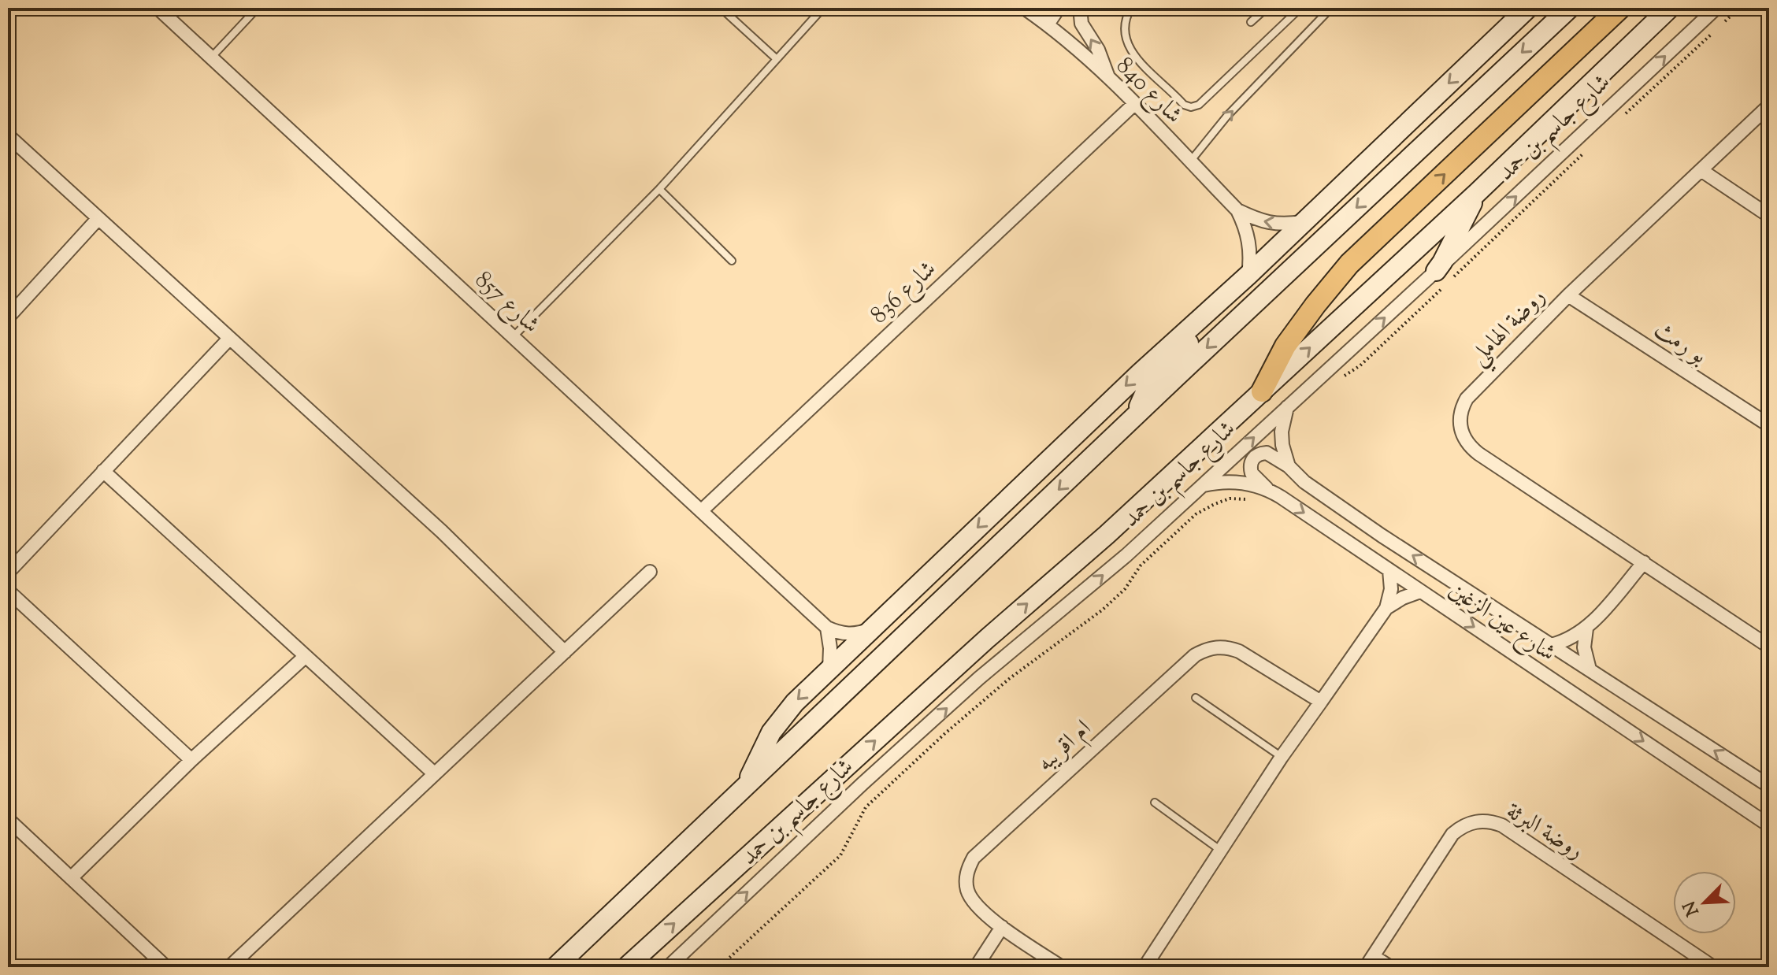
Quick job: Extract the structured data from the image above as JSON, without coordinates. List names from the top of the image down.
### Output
{
  "streets": {
    "main road": ["شارع جاسم بن حمد"],
    "street": [
      "شارع 840",
      "شارع 836",
      "شارع 857",
      "روضة الهاملي",
      "بو رمث",
      "شارع عين الزغين",
      "ام اقريبه",
      "روضة البرثة"
    ]
  },
  "crossings": [
    ["شارع 840", "شارع 836"],
    ["شارع جاسم بن حمد", "شارع عين الزغين"],
    ["شارع 836", "شارع 857"],
    ["روضة الهاملي", "بو رمث"]
  ],
  "north": "bottom left"
}
